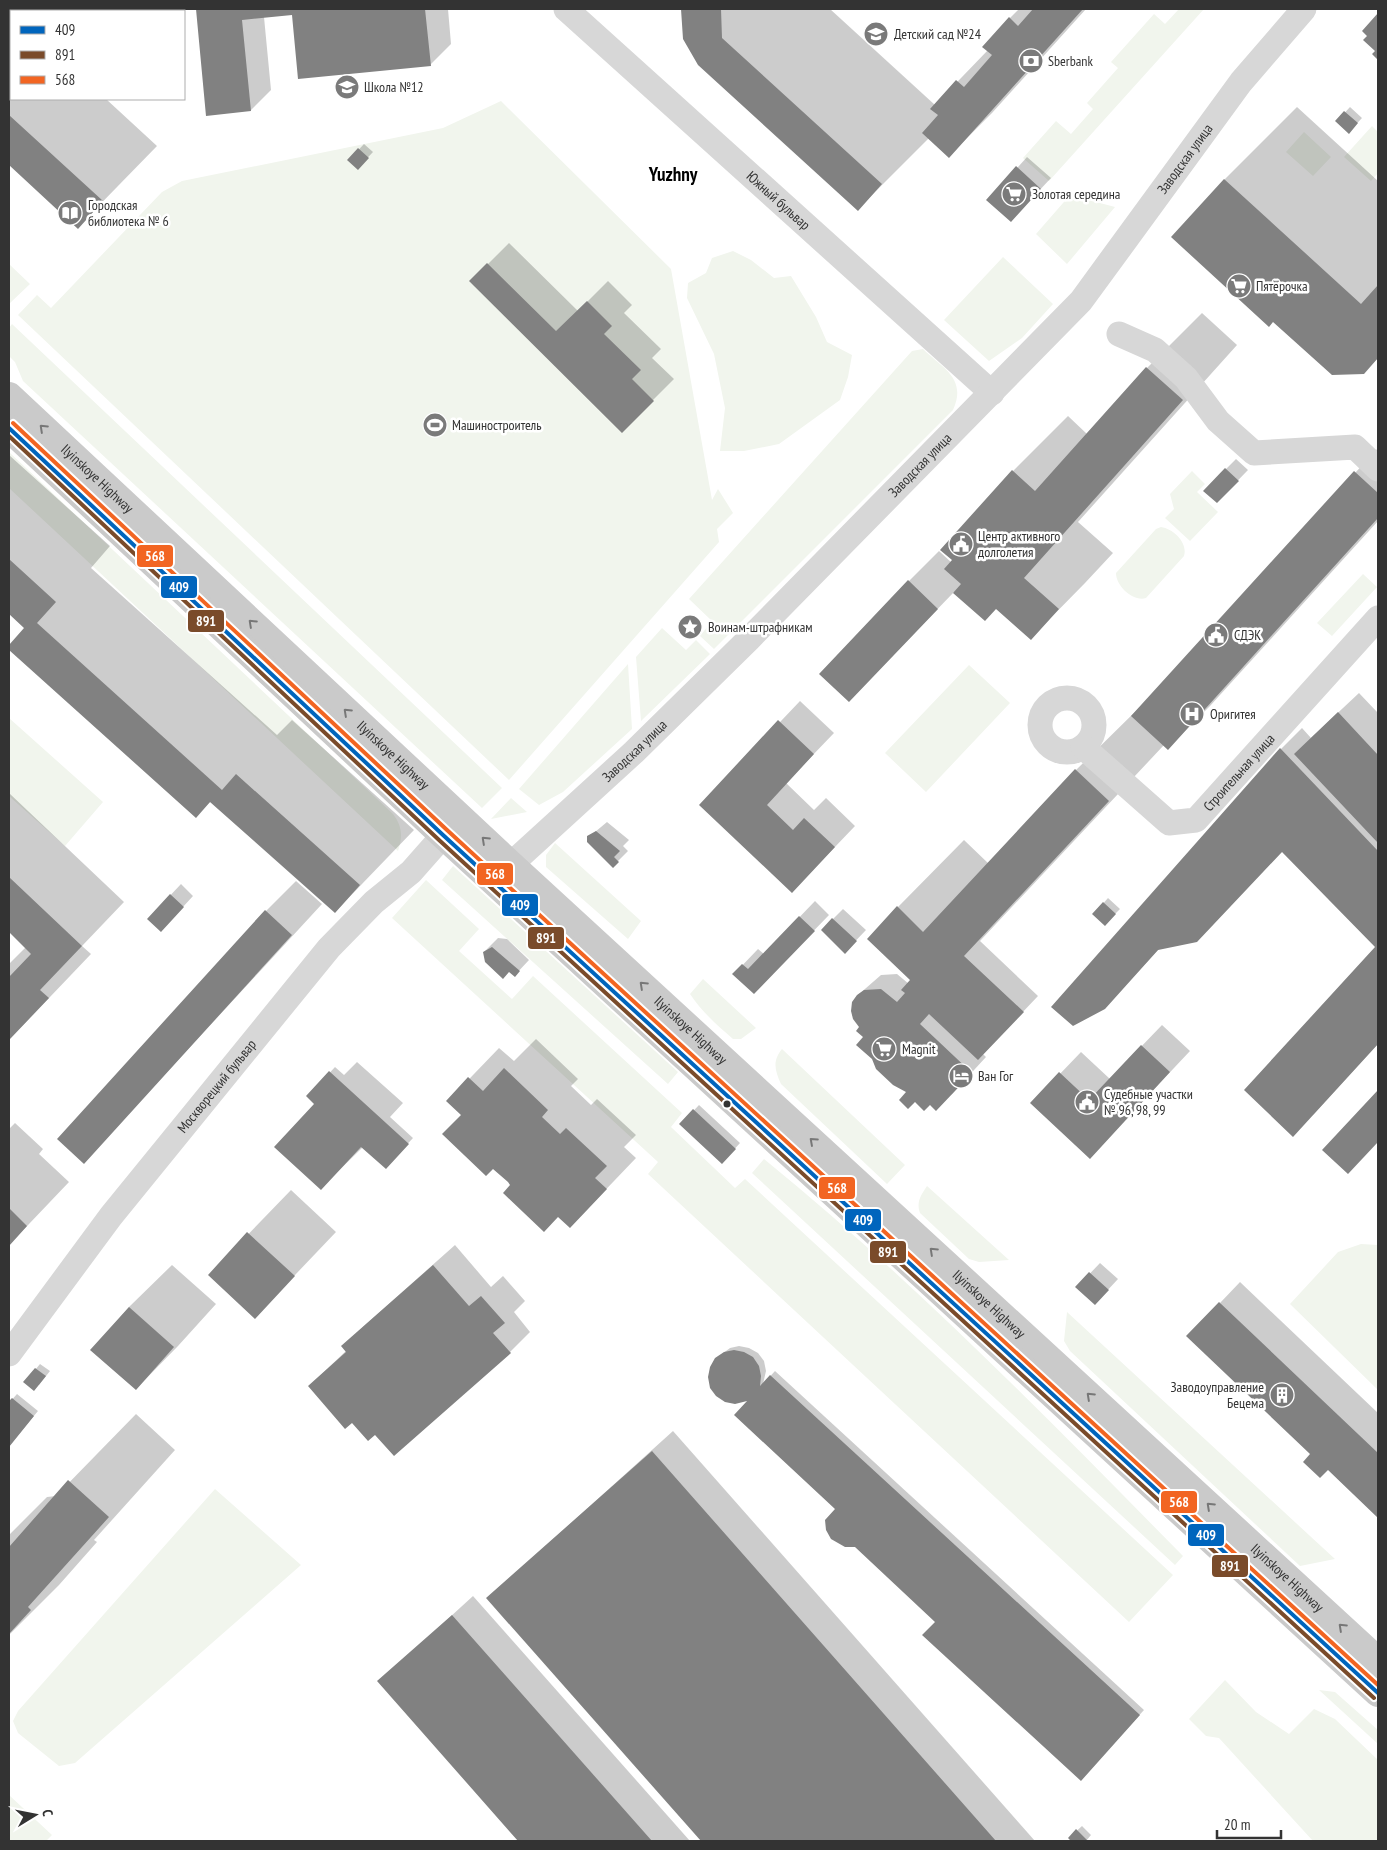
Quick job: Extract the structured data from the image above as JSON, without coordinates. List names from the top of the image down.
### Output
{
  "streets": {
    "main road": ["Ilyinskoye Highway"],
    "street": [
      "Заводская улица",
      "Южный бульвар",
      "Строительная улица",
      "Москворецкий бульвар"
    ]
  },
  "crossings": [
    ["Заводская улица", "Южный бульвар"],
    ["Заводская улица", "Ilyinskoye Highway"],
    ["Ilyinskoye Highway", "Москворецкий бульвар"]
  ],
  "districts": ["Yuzhny"],
  "places": {
    "school or university": ["Детский сад №24", "Школа №12"],
    "bank": ["Sberbank"],
    "supermarket": ["Золотая середина", "Пятёрочка", "Magnit"],
    "library": ["Городская библиотека № 6"],
    "sports": ["Машиностроитель"],
    "public building": ["Центр активного долголетия", "СДЭК", "Судебные участки № 96, 98, 99"],
    "place": ["Воинам-штрафникам"],
    "hospital": ["Оригитея"],
    "hotel": ["Ван Гог"],
    "building": ["Заводоуправление Бецема"]
  },
  "lines": ["transit line 568", "transit line 409", "transit line 891"],
  "legend": ["409", "891", "568"],
  "scale_bar": "20 m",
  "north": "right"
}
